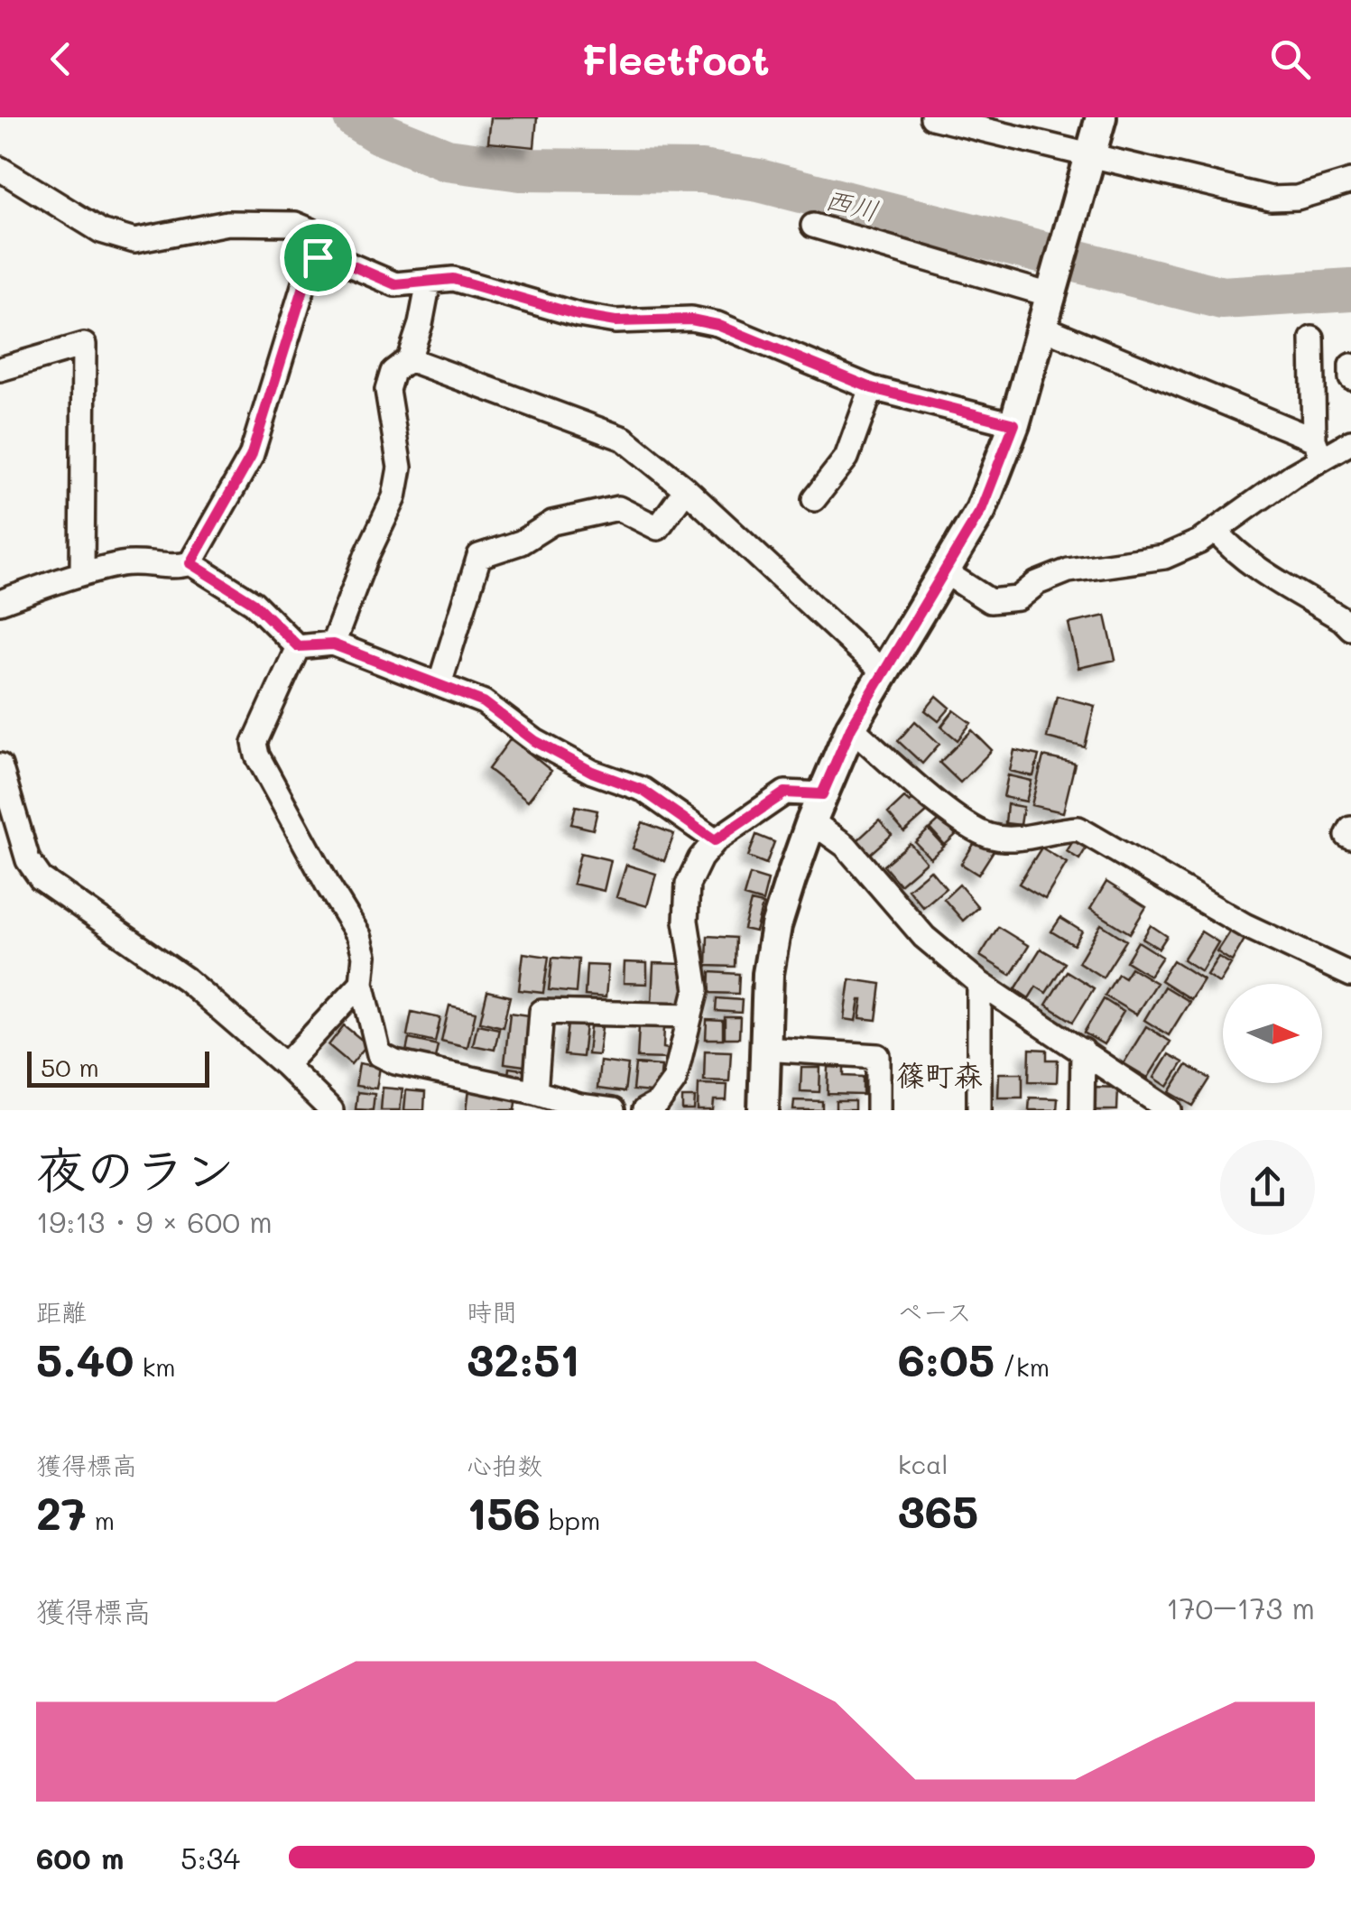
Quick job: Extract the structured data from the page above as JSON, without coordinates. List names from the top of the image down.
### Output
{
  "districts": ["篠町森"],
  "water": ["西川"],
  "scale_bar": "50 m",
  "north": "right",
  "page": {
    "header": "Fleetfoot",
    "scale": "50 m",
    "heading": ["夜のラン", "19:13 · 9 × 600 m"],
    "stats": [
      ["距離", "5.40 km"],
      ["時間", "32:51"],
      ["ペース", "6:05 /km"],
      ["獲得標高", "27 m"],
      ["心拍数", "156 bpm"],
      ["kcal", "365"]
    ],
    "chart": ["獲得標高", "170–173 m"],
    "list": [
      {
        "name": "600 m",
        "note": "5:34"
      }
    ]
  }
}
